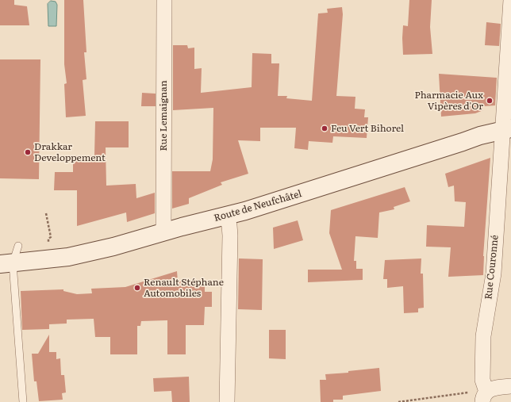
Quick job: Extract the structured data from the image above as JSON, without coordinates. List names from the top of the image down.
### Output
{
  "streets": {
    "main road": ["Route de Neufchâtel"],
    "street": ["Rue Lemaignan", "Rue Couronné"]
  },
  "crossings": [
    ["Rue Lemaignan", "Route de Neufchâtel"],
    ["Route de Neufchâtel", "Rue Couronné"]
  ],
  "places": [
    "Pharmacie Aux Vipères d'Or",
    "Feu Vert Bihorel",
    "Drakkar Developpement",
    "Renault Stéphane Automobiles"
  ]
}
